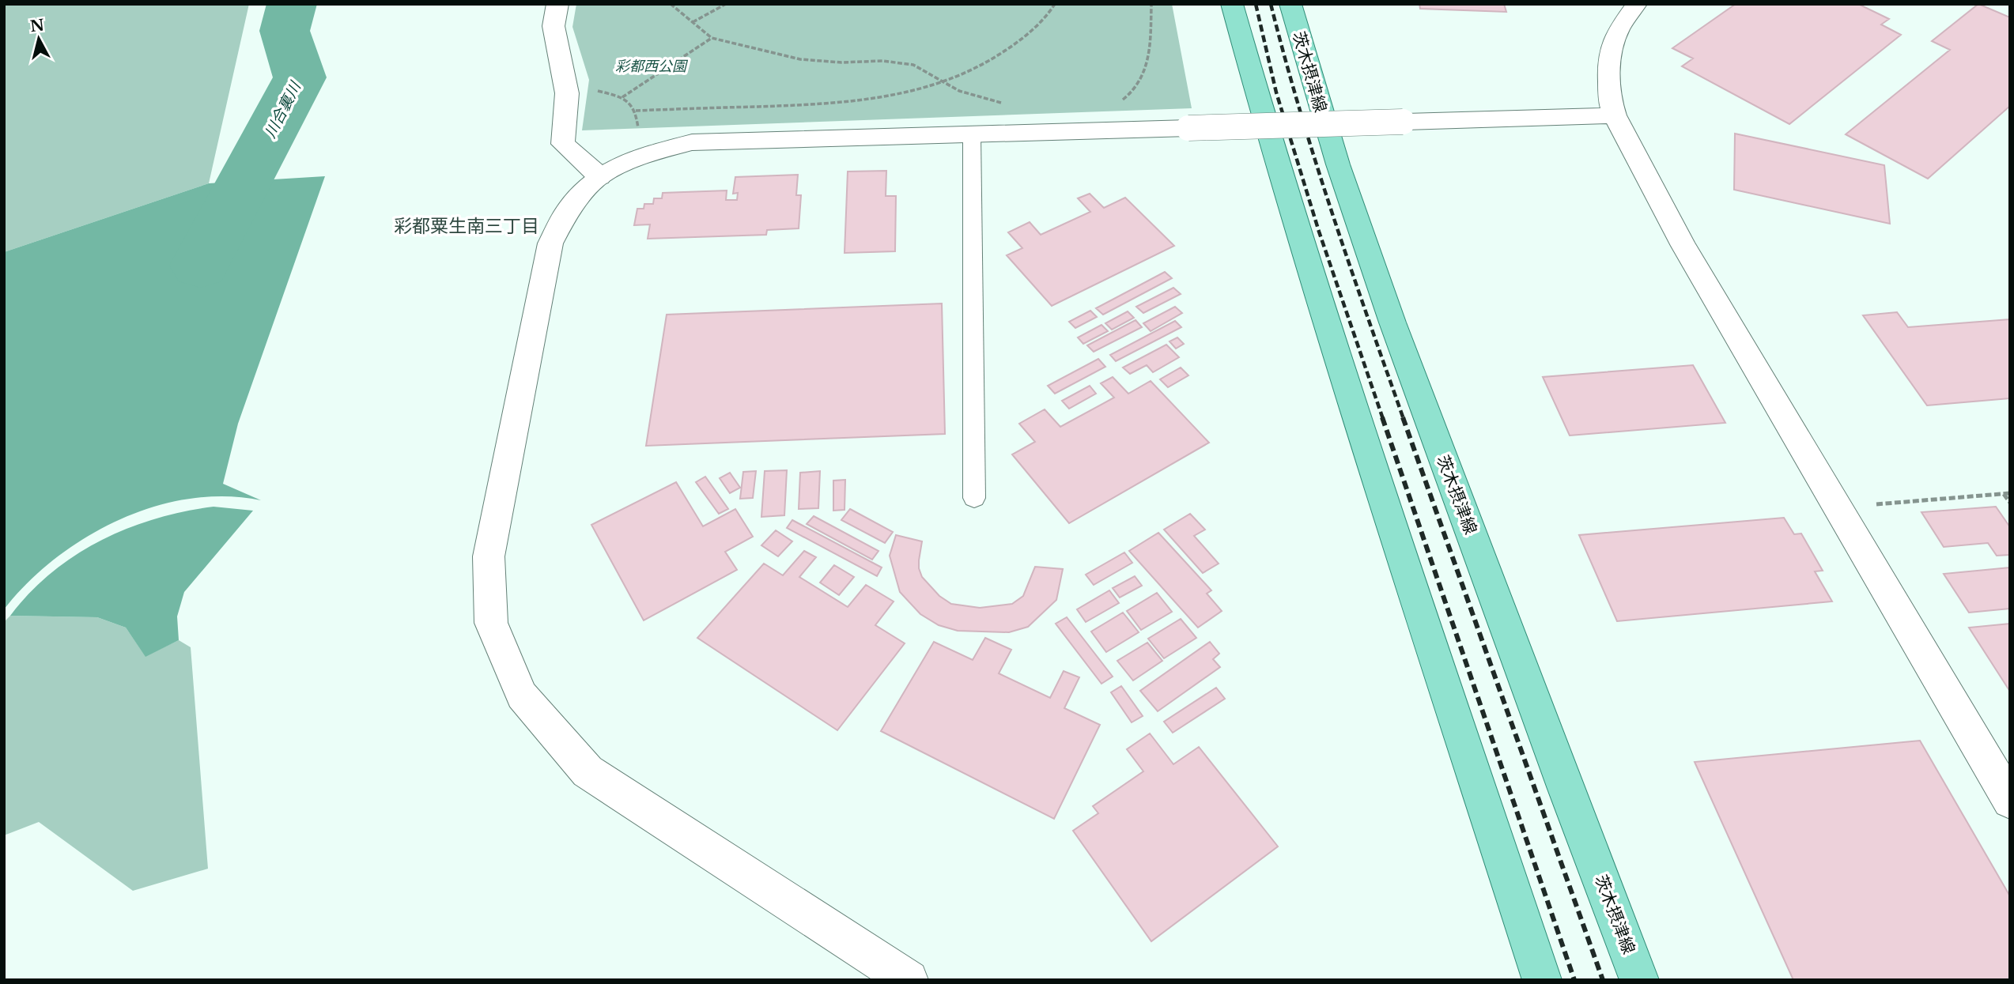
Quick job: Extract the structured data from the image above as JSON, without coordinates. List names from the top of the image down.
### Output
{
  "streets": {
    "main road": ["茨木摂津線"]
  },
  "districts": ["彩都粟生南三丁目"],
  "water": ["川合裏川"],
  "parks": ["彩都西公園"],
  "north": "top"
}
